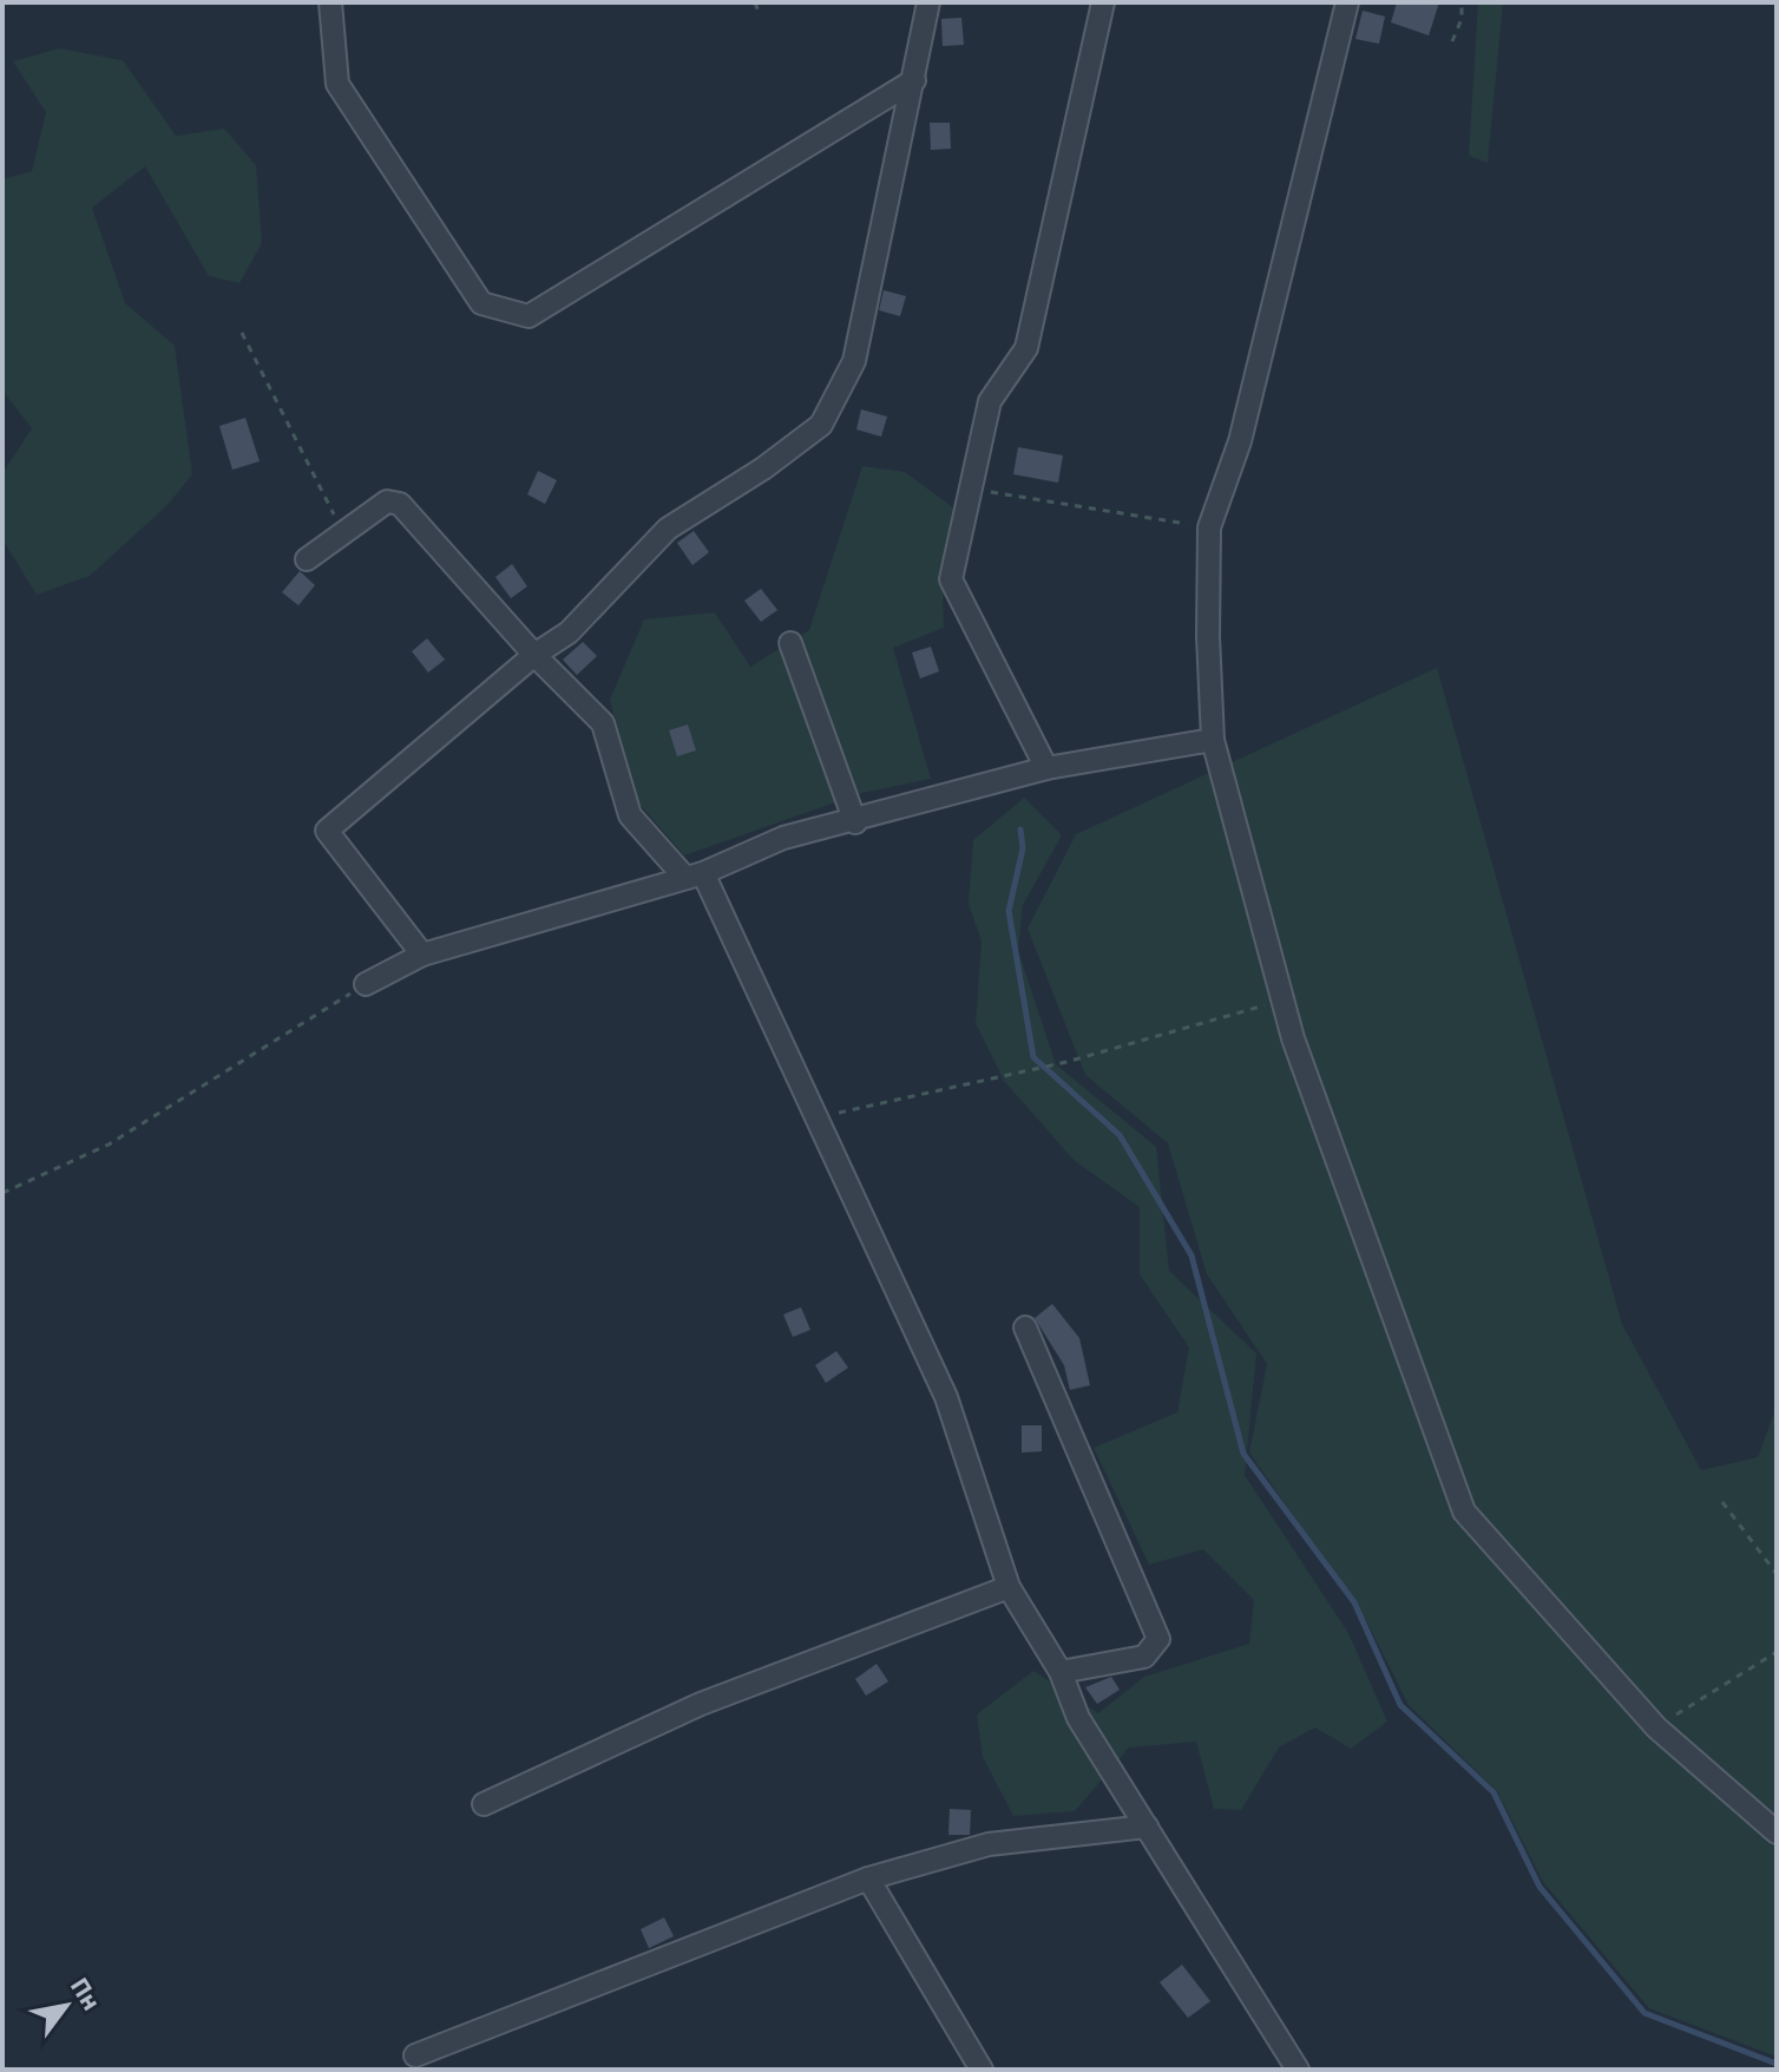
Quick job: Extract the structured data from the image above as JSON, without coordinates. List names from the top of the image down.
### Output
{
  "north": "top right"
}
